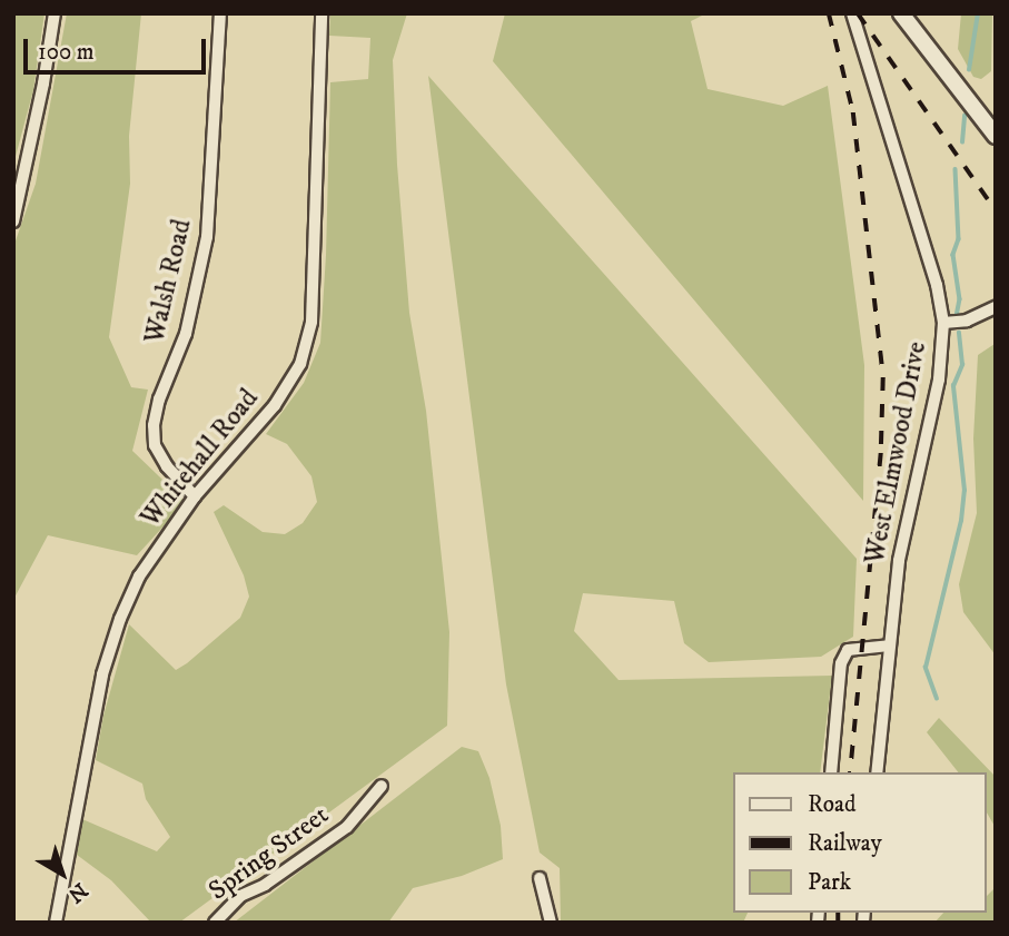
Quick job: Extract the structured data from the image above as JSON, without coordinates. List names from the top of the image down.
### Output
{
  "streets": {
    "street": [
      "Walsh Road",
      "West Elmwood Drive",
      "Whitehall Road",
      "Spring Street"
    ]
  },
  "crossings": [
    ["Walsh Road", "Whitehall Road"]
  ],
  "legend": ["Road", "Railway", "Park"],
  "scale_bar": "100 m",
  "north": "bottom right"
}
